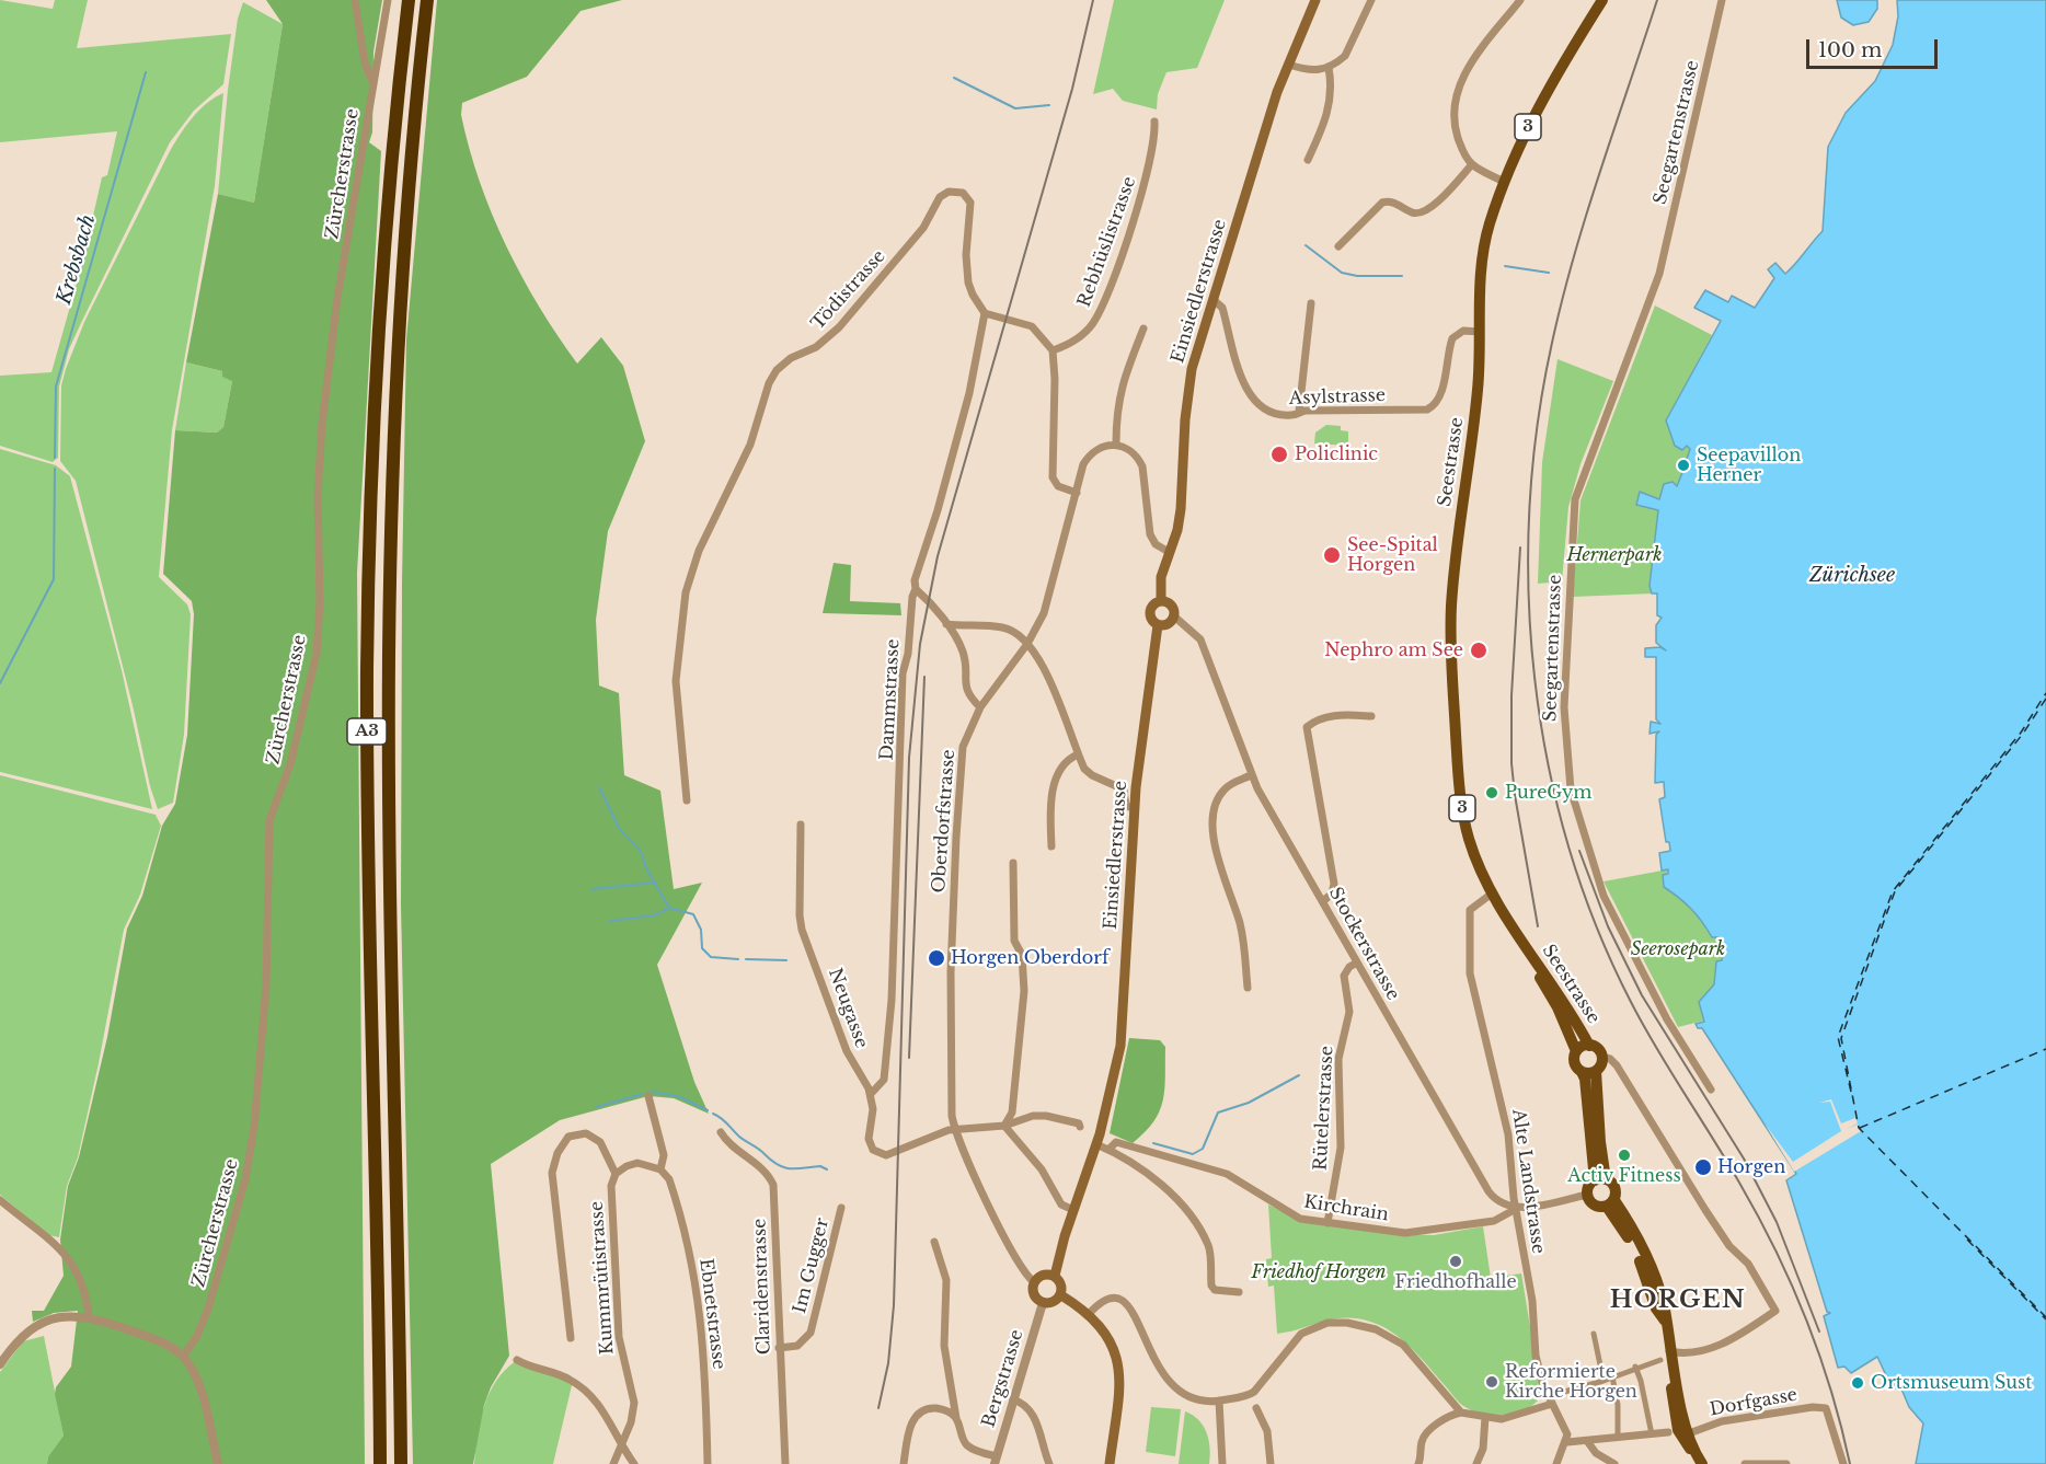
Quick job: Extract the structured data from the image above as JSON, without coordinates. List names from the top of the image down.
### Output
{
  "streets": {
    "highway": ["A3"],
    "main road": ["3", "Einsiedlerstrasse", "Seestrasse"],
    "street": [
      "Seegartenstrasse",
      "Zürcherstrasse",
      "Rebhüslistrasse",
      "Tödistrasse",
      "Asylstrasse",
      "Dammstrasse",
      "Oberdorfstrasse",
      "Stockerstrasse",
      "Neugasse",
      "Rütelerstrasse",
      "Alte Landstrasse",
      "Kirchrain",
      "Im Gugger",
      "Kummrütistrasse",
      "Claridenstrasse",
      "Ebnetstrasse",
      "Bergstrasse",
      "Dorfgasse"
    ]
  },
  "crossings": [
    ["Tödistrasse", "Dammstrasse"],
    ["Einsiedlerstrasse", "Asylstrasse"],
    ["Einsiedlerstrasse", "Oberdorfstrasse"],
    ["Einsiedlerstrasse", "Stockerstrasse"],
    ["Einsiedlerstrasse", "Bergstrasse"],
    ["Asylstrasse", "Seestrasse"],
    ["Seestrasse", "Alte Landstrasse"],
    ["Dammstrasse", "Neugasse"],
    ["Oberdorfstrasse", "Bergstrasse"],
    ["Stockerstrasse", "Rütelerstrasse"],
    ["Stockerstrasse", "Alte Landstrasse"],
    ["Stockerstrasse", "Kirchrain"],
    ["Rütelerstrasse", "Kirchrain"],
    ["Alte Landstrasse", "Kirchrain"],
    ["Im Gugger", "Claridenstrasse"]
  ],
  "districts": ["HORGEN"],
  "water": ["Krebsbach", "Zürichsee"],
  "parks": ["Hernerpark", "Seerosepark", "Friedhof Horgen"],
  "places": [
    "Policlinic",
    "Seepavillon Herner",
    "See-Spital Horgen",
    "Nephro am See",
    "PureGym",
    "Horgen Oberdorf",
    "Activ Fitness",
    "Horgen",
    "Friedhofhalle",
    "Reformierte Kirche Horgen",
    "Ortsmuseum Sust"
  ],
  "scale_bar": "100 m"
}
